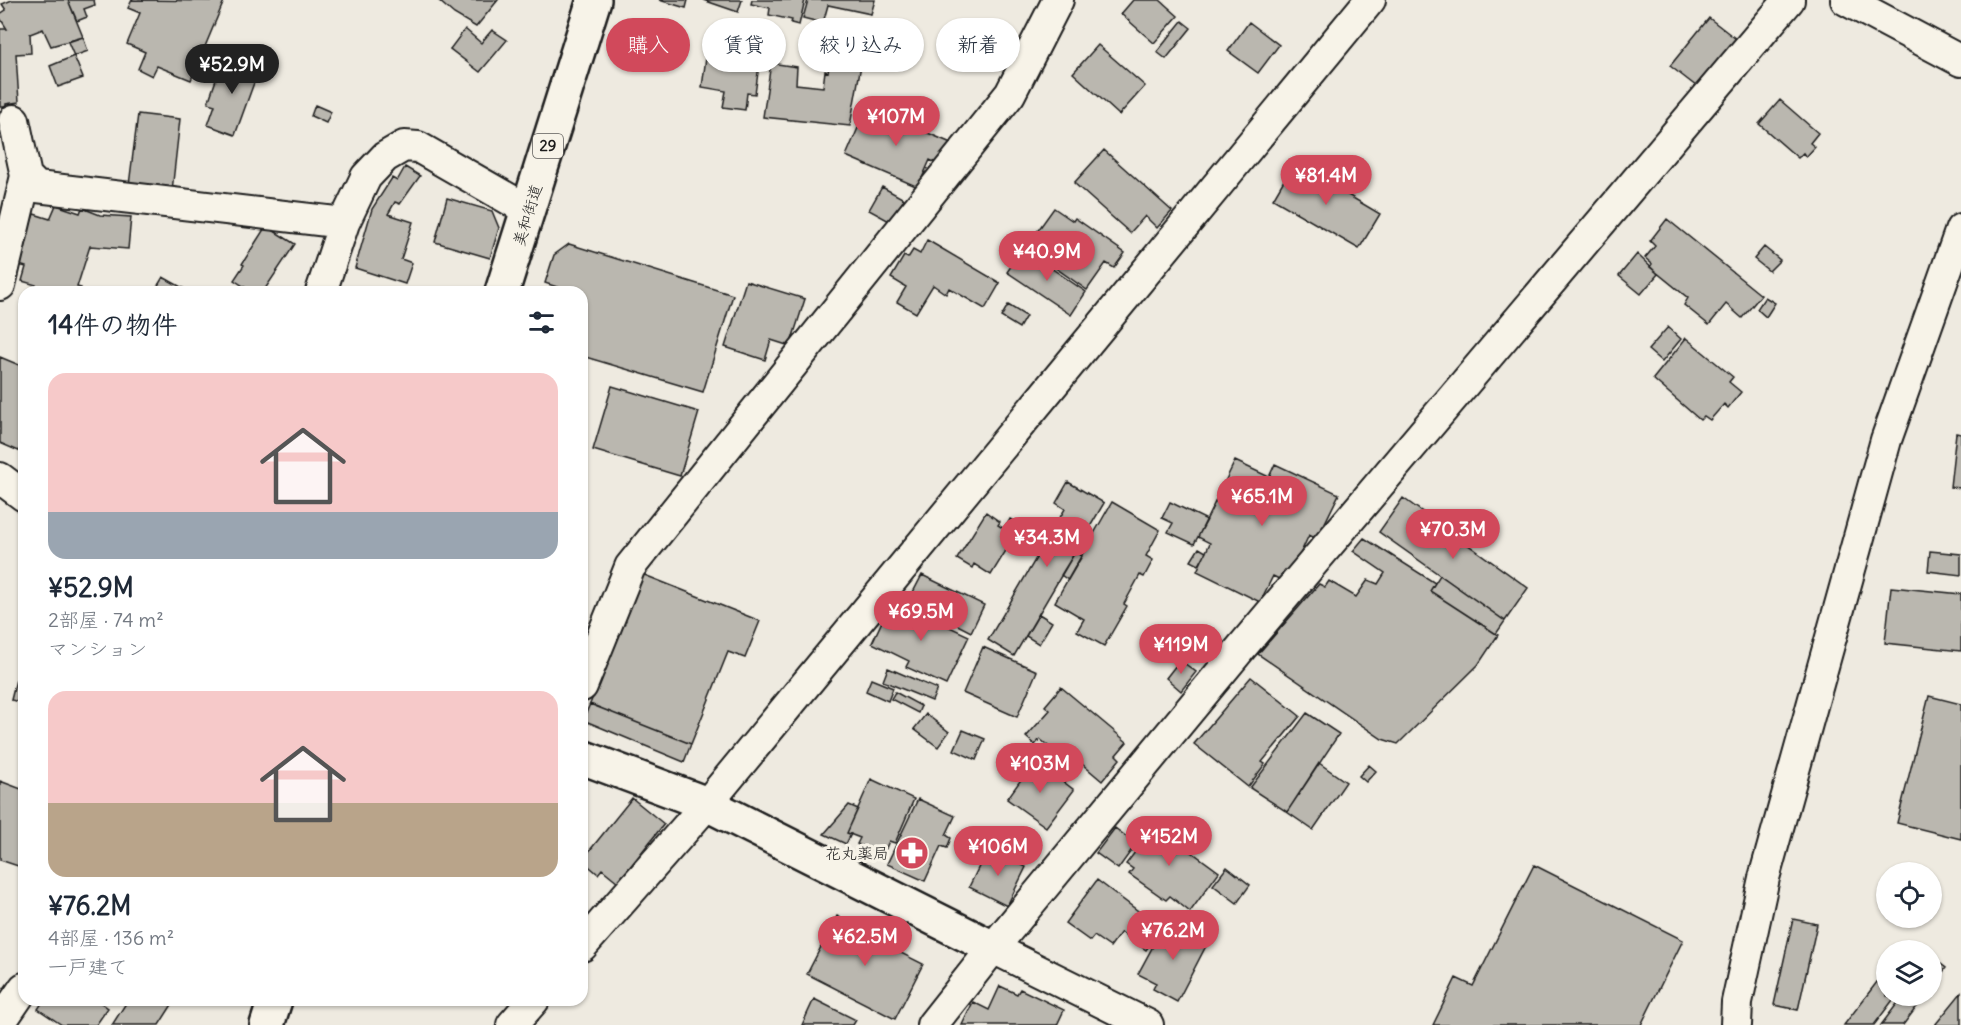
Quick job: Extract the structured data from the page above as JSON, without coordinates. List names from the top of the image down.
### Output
{
  "streets": {
    "street": ["29", "美和街道"]
  },
  "places": {
    "pharmacy": ["花丸薬局"]
  },
  "page": {
    "chip": [
      "購入",
      "賃貸",
      "絞り込み",
      "新着"
    ],
    "price": [
      "¥52.9M",
      "¥107M",
      "¥81.4M",
      "¥40.9M",
      "¥65.1M",
      "¥70.3M",
      "¥34.3M",
      "¥69.5M",
      "¥119M",
      "¥103M",
      "¥152M",
      "¥106M",
      "¥76.2M",
      "¥62.5M"
    ],
    "heading": "14件の物件",
    "list": [
      {
        "name": "¥52.9M",
        "note": "2部屋 · 74 m² · マンション"
      },
      {
        "name": "¥76.2M",
        "note": "4部屋 · 136 m² · 一戸建て"
      }
    ]
  }
}
